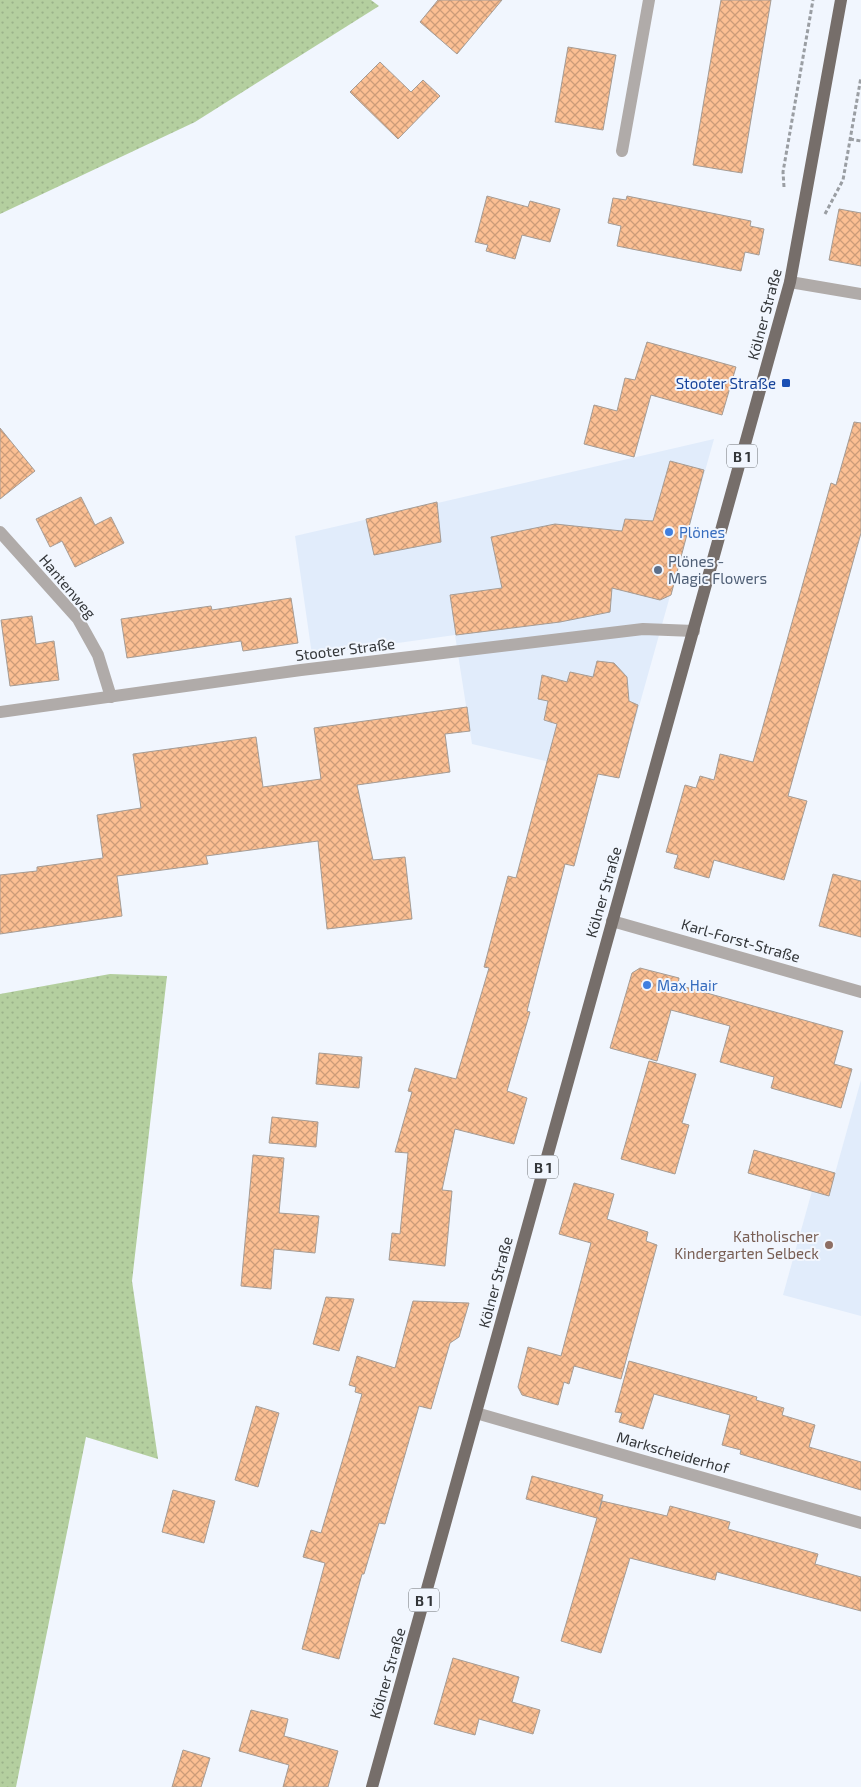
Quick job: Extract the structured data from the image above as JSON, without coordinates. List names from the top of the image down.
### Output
{
  "streets": {
    "main road": ["Kölner Straße", "B 1"],
    "street": [
      "Hantenweg",
      "Stooter Straße",
      "Karl-Forst-Straße",
      "Markscheiderhof"
    ]
  },
  "crossings": [
    ["Kölner Straße", "Stooter Straße"],
    ["Kölner Straße", "Karl-Forst-Straße"],
    ["Kölner Straße", "Markscheiderhof"],
    ["Hantenweg", "Stooter Straße"]
  ],
  "places": {
    "transit": ["Stooter Straße"],
    "other": [
      "Plönes",
      "Plönes - Magic Flowers",
      "Max Hair",
      "Katholischer Kindergarten Selbeck"
    ]
  }
}
